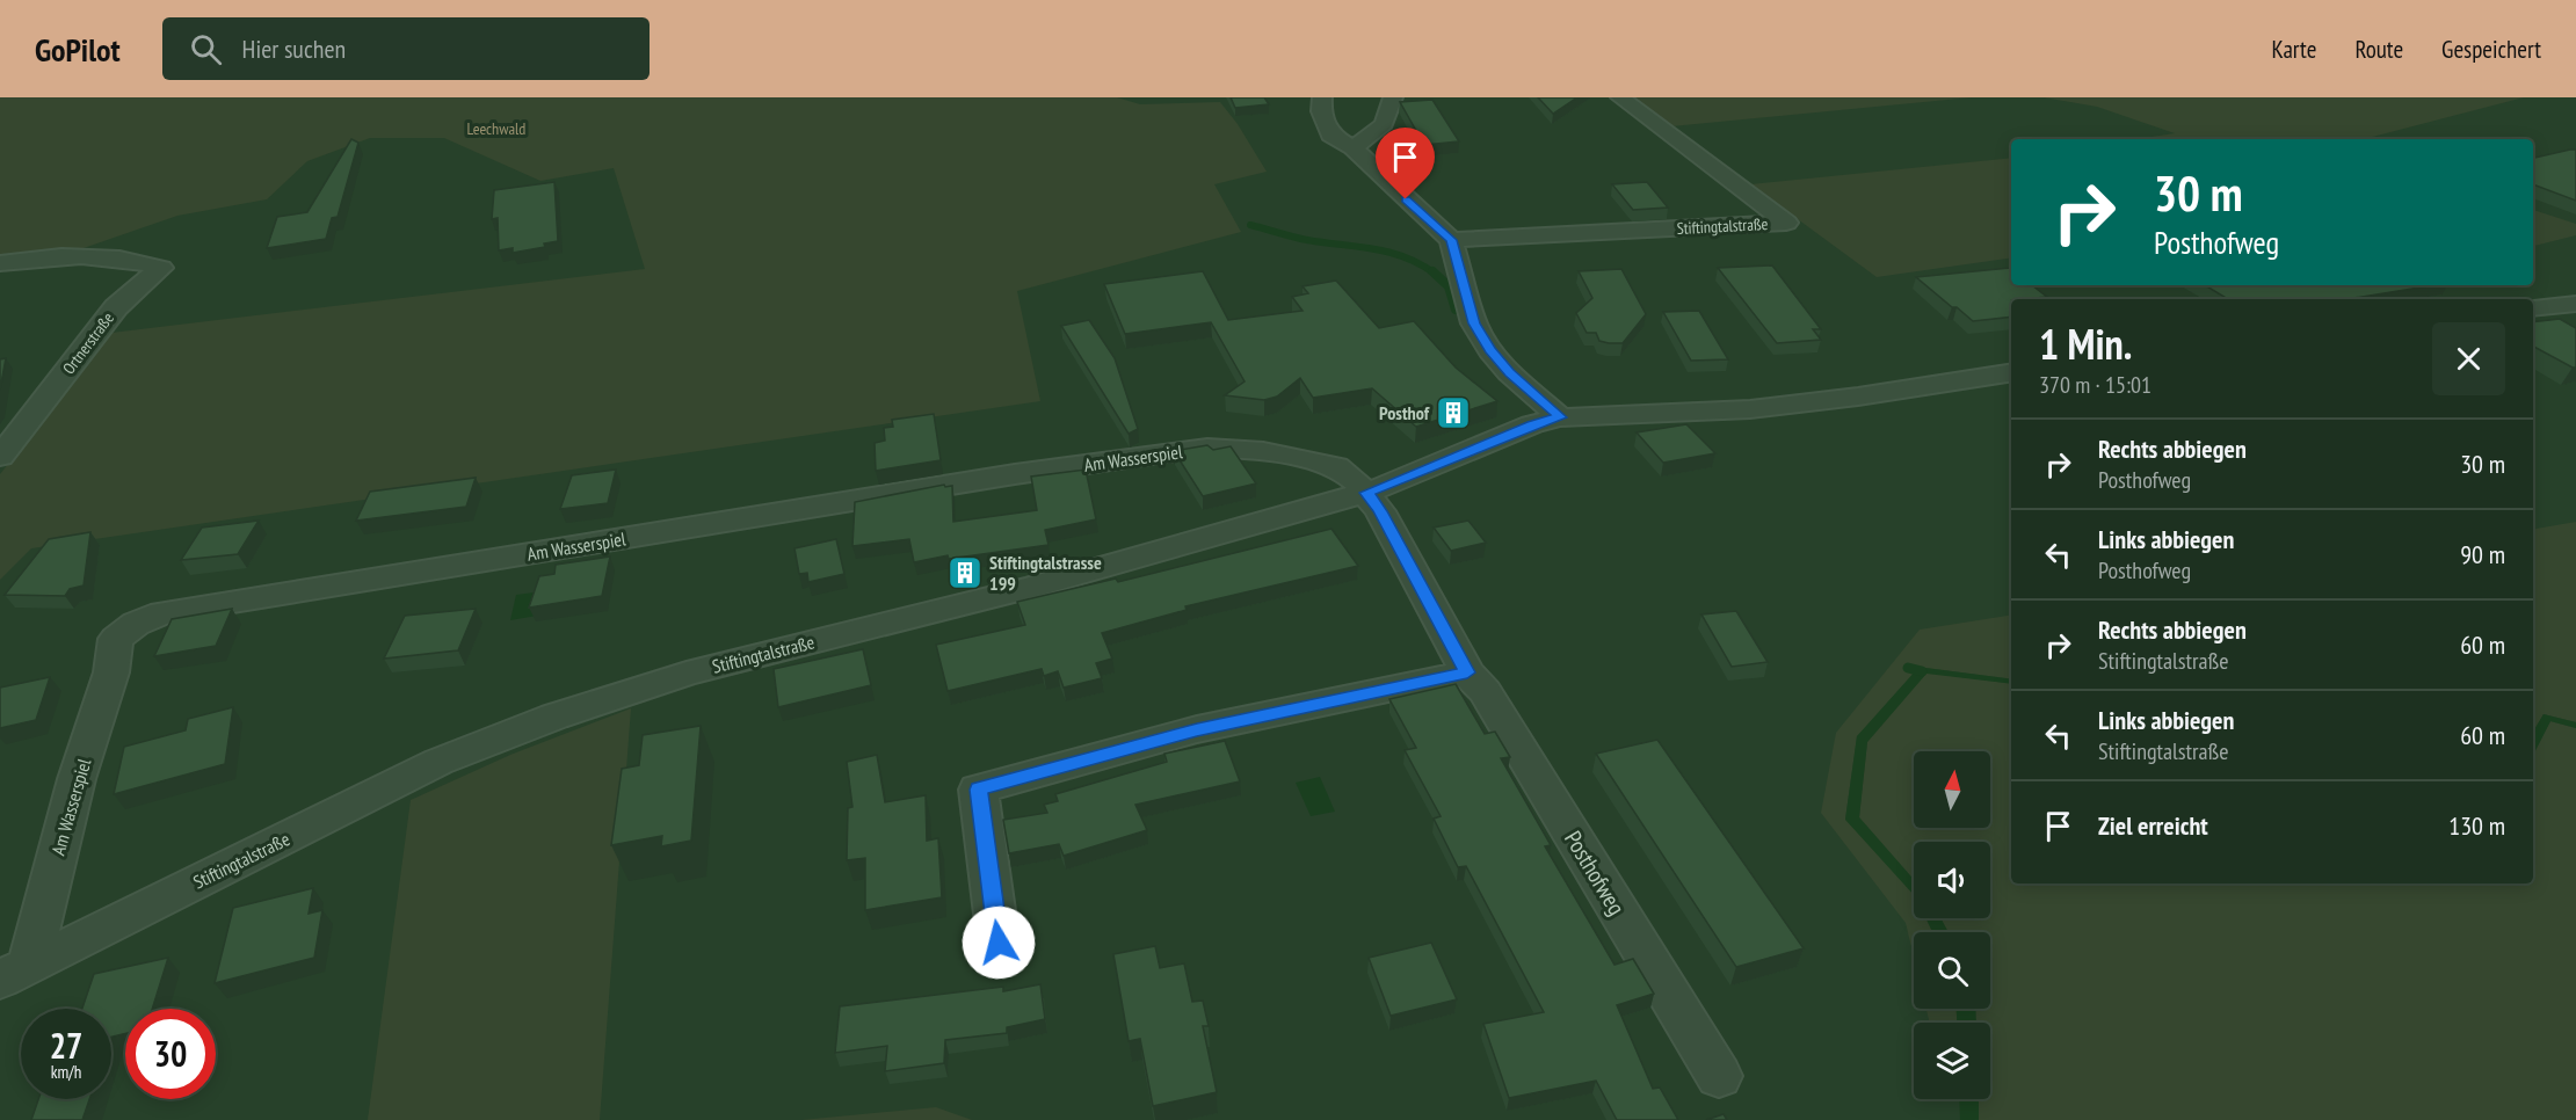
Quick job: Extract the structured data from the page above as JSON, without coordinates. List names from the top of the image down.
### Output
{
  "streets": {
    "street": [
      "Stiftingtalstraße",
      "Ortnerstraße",
      "Am Wasserspiel",
      "Posthofweg"
    ]
  },
  "crossings": [
    ["Stiftingtalstraße", "Am Wasserspiel"],
    ["Stiftingtalstraße", "Posthofweg"],
    ["Am Wasserspiel", "Posthofweg"]
  ],
  "parks": ["Leechwald"],
  "places": {
    "building": ["Posthof", "Stiftingtalstrasse 199"]
  },
  "north": "top",
  "page": {
    "header": "GoPilot",
    "search": "Hier suchen",
    "nav": ["Karte", "Route", "Gespeichert"],
    "turn": ["30 m", "Posthofweg"],
    "heading": ["1 Min.", "370 m · 15:01"],
    "list": [
      {
        "name": "Rechts abbiegen",
        "note": "Posthofweg",
        "value": "30 m"
      },
      {
        "name": "Links abbiegen",
        "note": "Posthofweg",
        "value": "90 m"
      },
      {
        "name": "Rechts abbiegen",
        "note": "Stiftingtalstraße",
        "value": "60 m"
      },
      {
        "name": "Links abbiegen",
        "note": "Stiftingtalstraße",
        "value": "60 m"
      },
      {
        "name": "Ziel erreicht",
        "value": "130 m"
      }
    ],
    "speed": "27 km/h",
    "limit": "30"
  }
}
